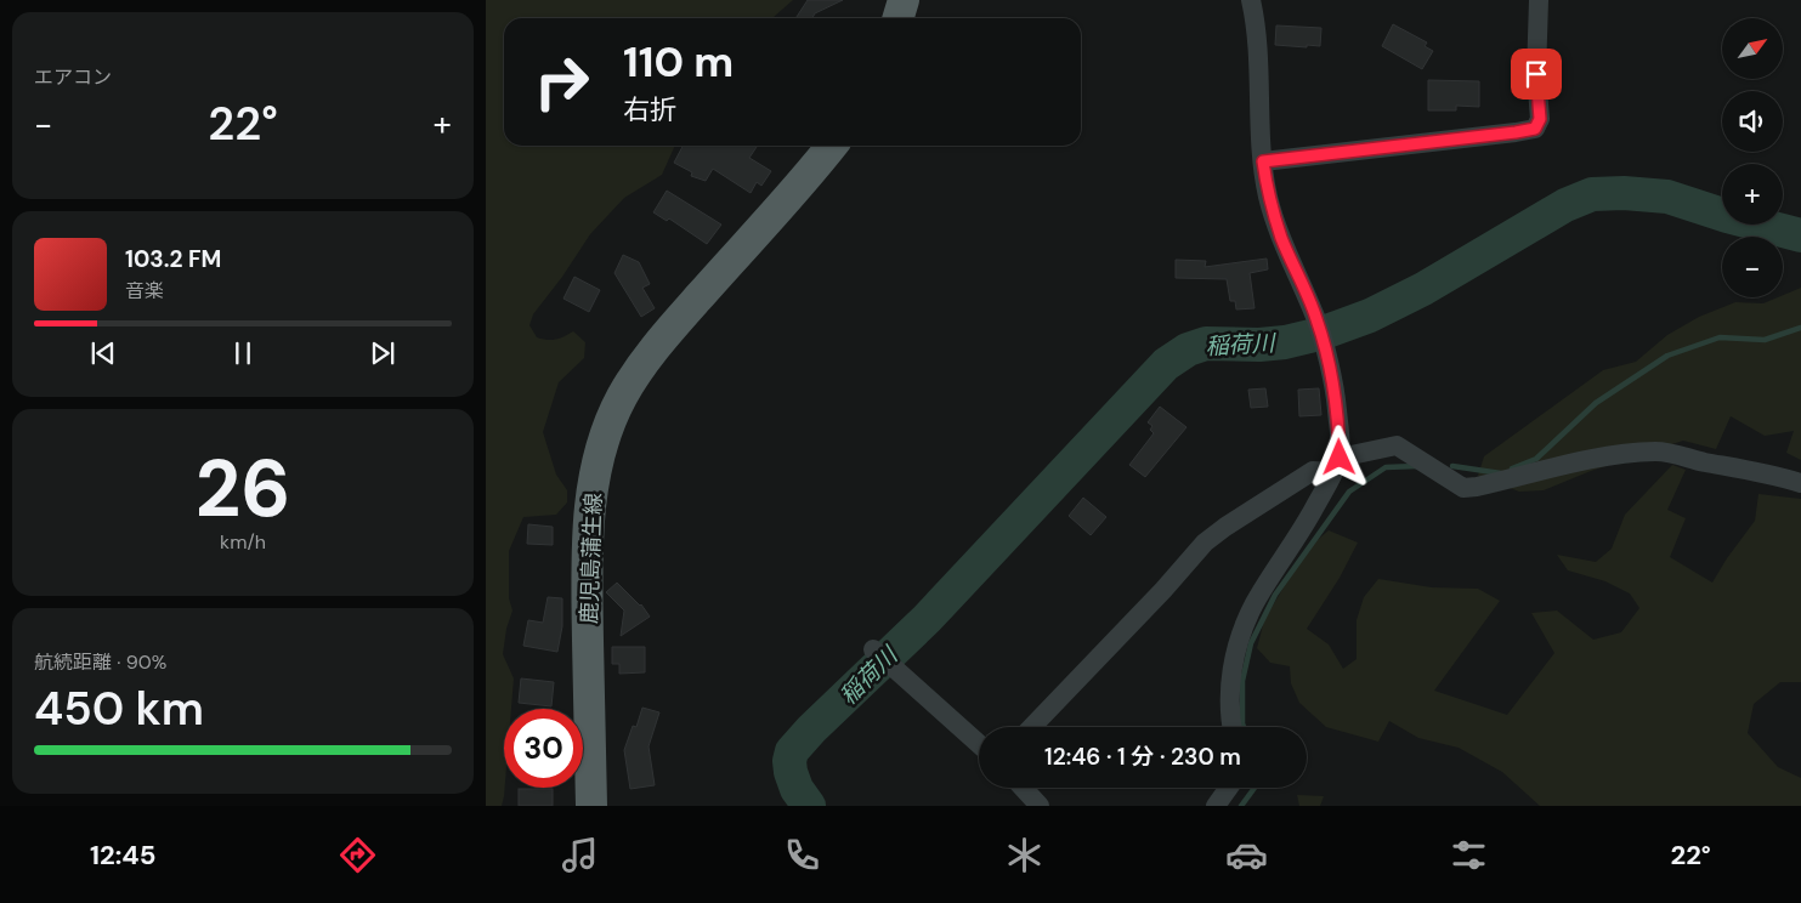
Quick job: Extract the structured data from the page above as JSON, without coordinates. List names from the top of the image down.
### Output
{
  "streets": {
    "main road": ["鹿児島蒲生線"]
  },
  "water": ["稲荷川"],
  "north": "top right",
  "page": {
    "tile": [
      "エアコン",
      ["26", "km/h"],
      ["航続距離 · 90%", "450 km"]
    ],
    "map_buttons": ["+", "−"],
    "turn": ["110 m", "右折"],
    "heat": ["−", "22°", "+"],
    "song": ["103.2 FM", "音楽"],
    "limit": "30",
    "trip": "12:46 · 1 分 · 230 m",
    "tabs": ["12:45", "22°"]
  }
}
